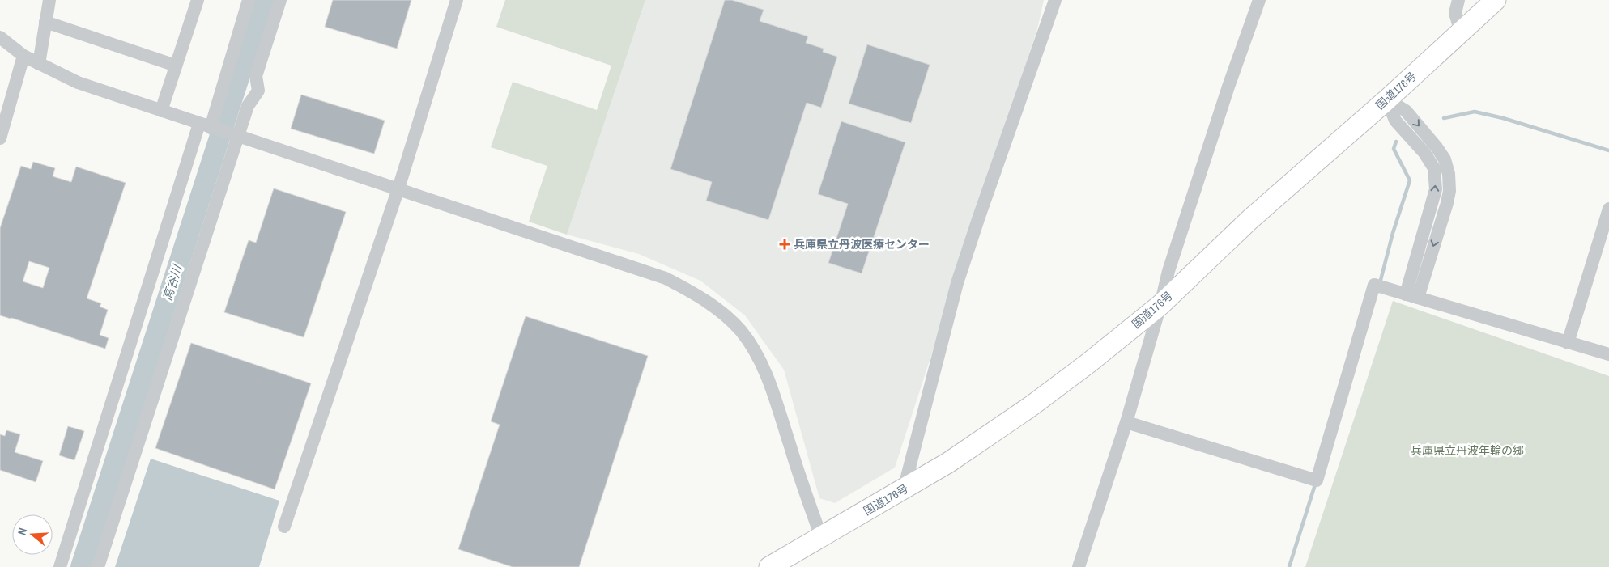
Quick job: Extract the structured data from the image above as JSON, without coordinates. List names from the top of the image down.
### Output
{
  "streets": {
    "highway": ["国道176号"]
  },
  "water": ["高谷川"],
  "parks": ["兵庫県立丹波年輪の郷"],
  "places": {
    "health": ["兵庫県立丹波医療センター"]
  },
  "north": "left"
}
